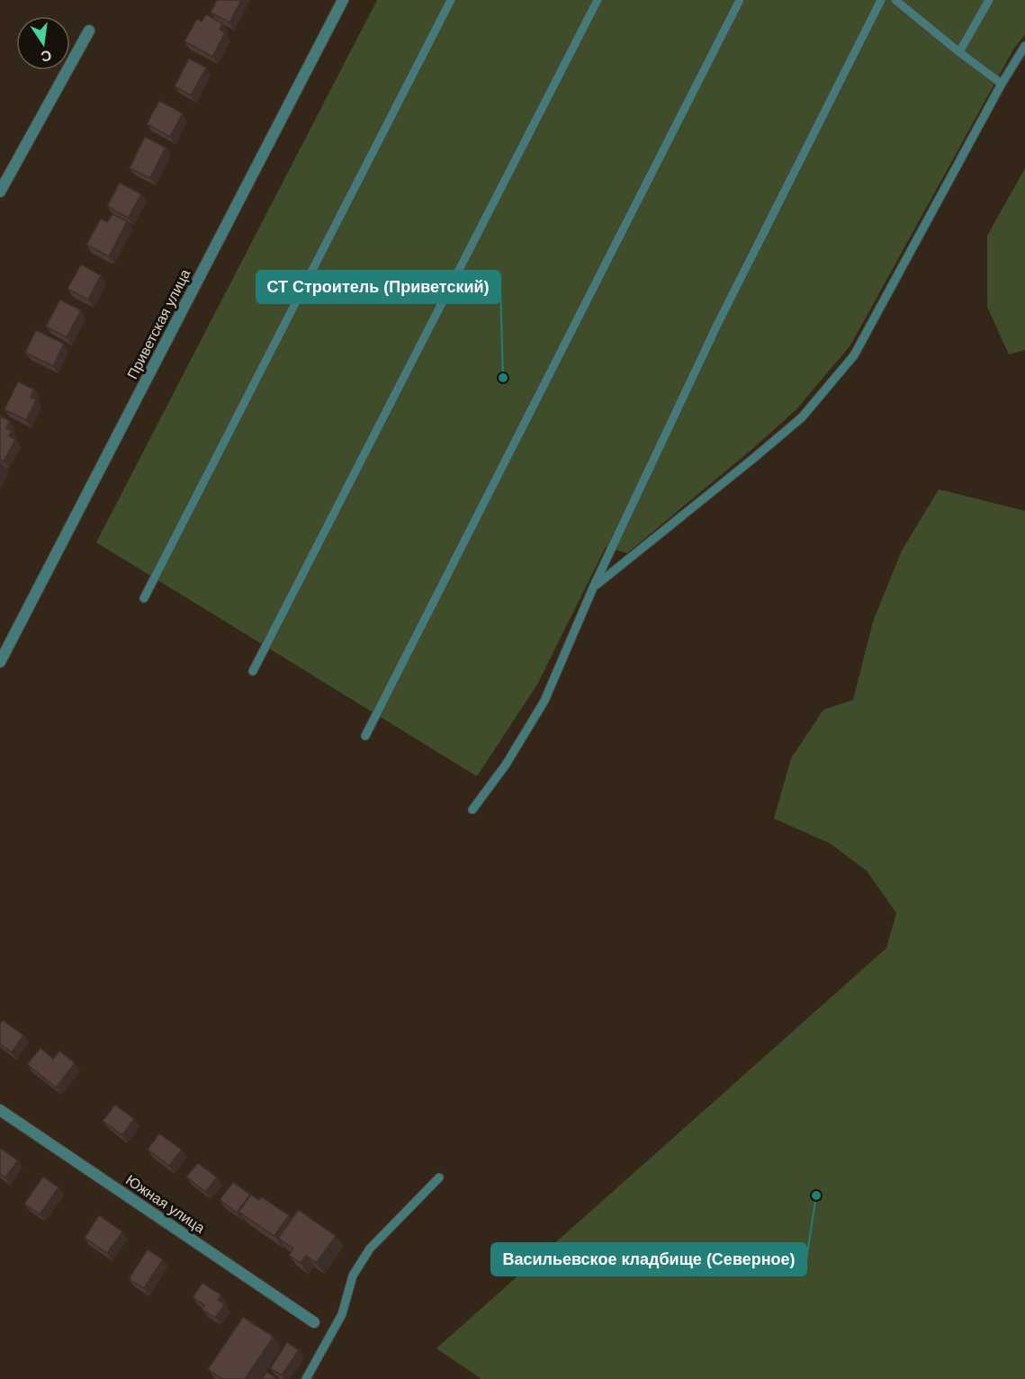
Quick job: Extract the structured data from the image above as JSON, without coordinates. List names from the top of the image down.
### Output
{
  "streets": {
    "street": ["Приветская улица", "Южная улица"]
  },
  "places": ["СТ Строитель (Приветский)", "Васильевское кладбище (Северное)"],
  "north": "bottom"
}
